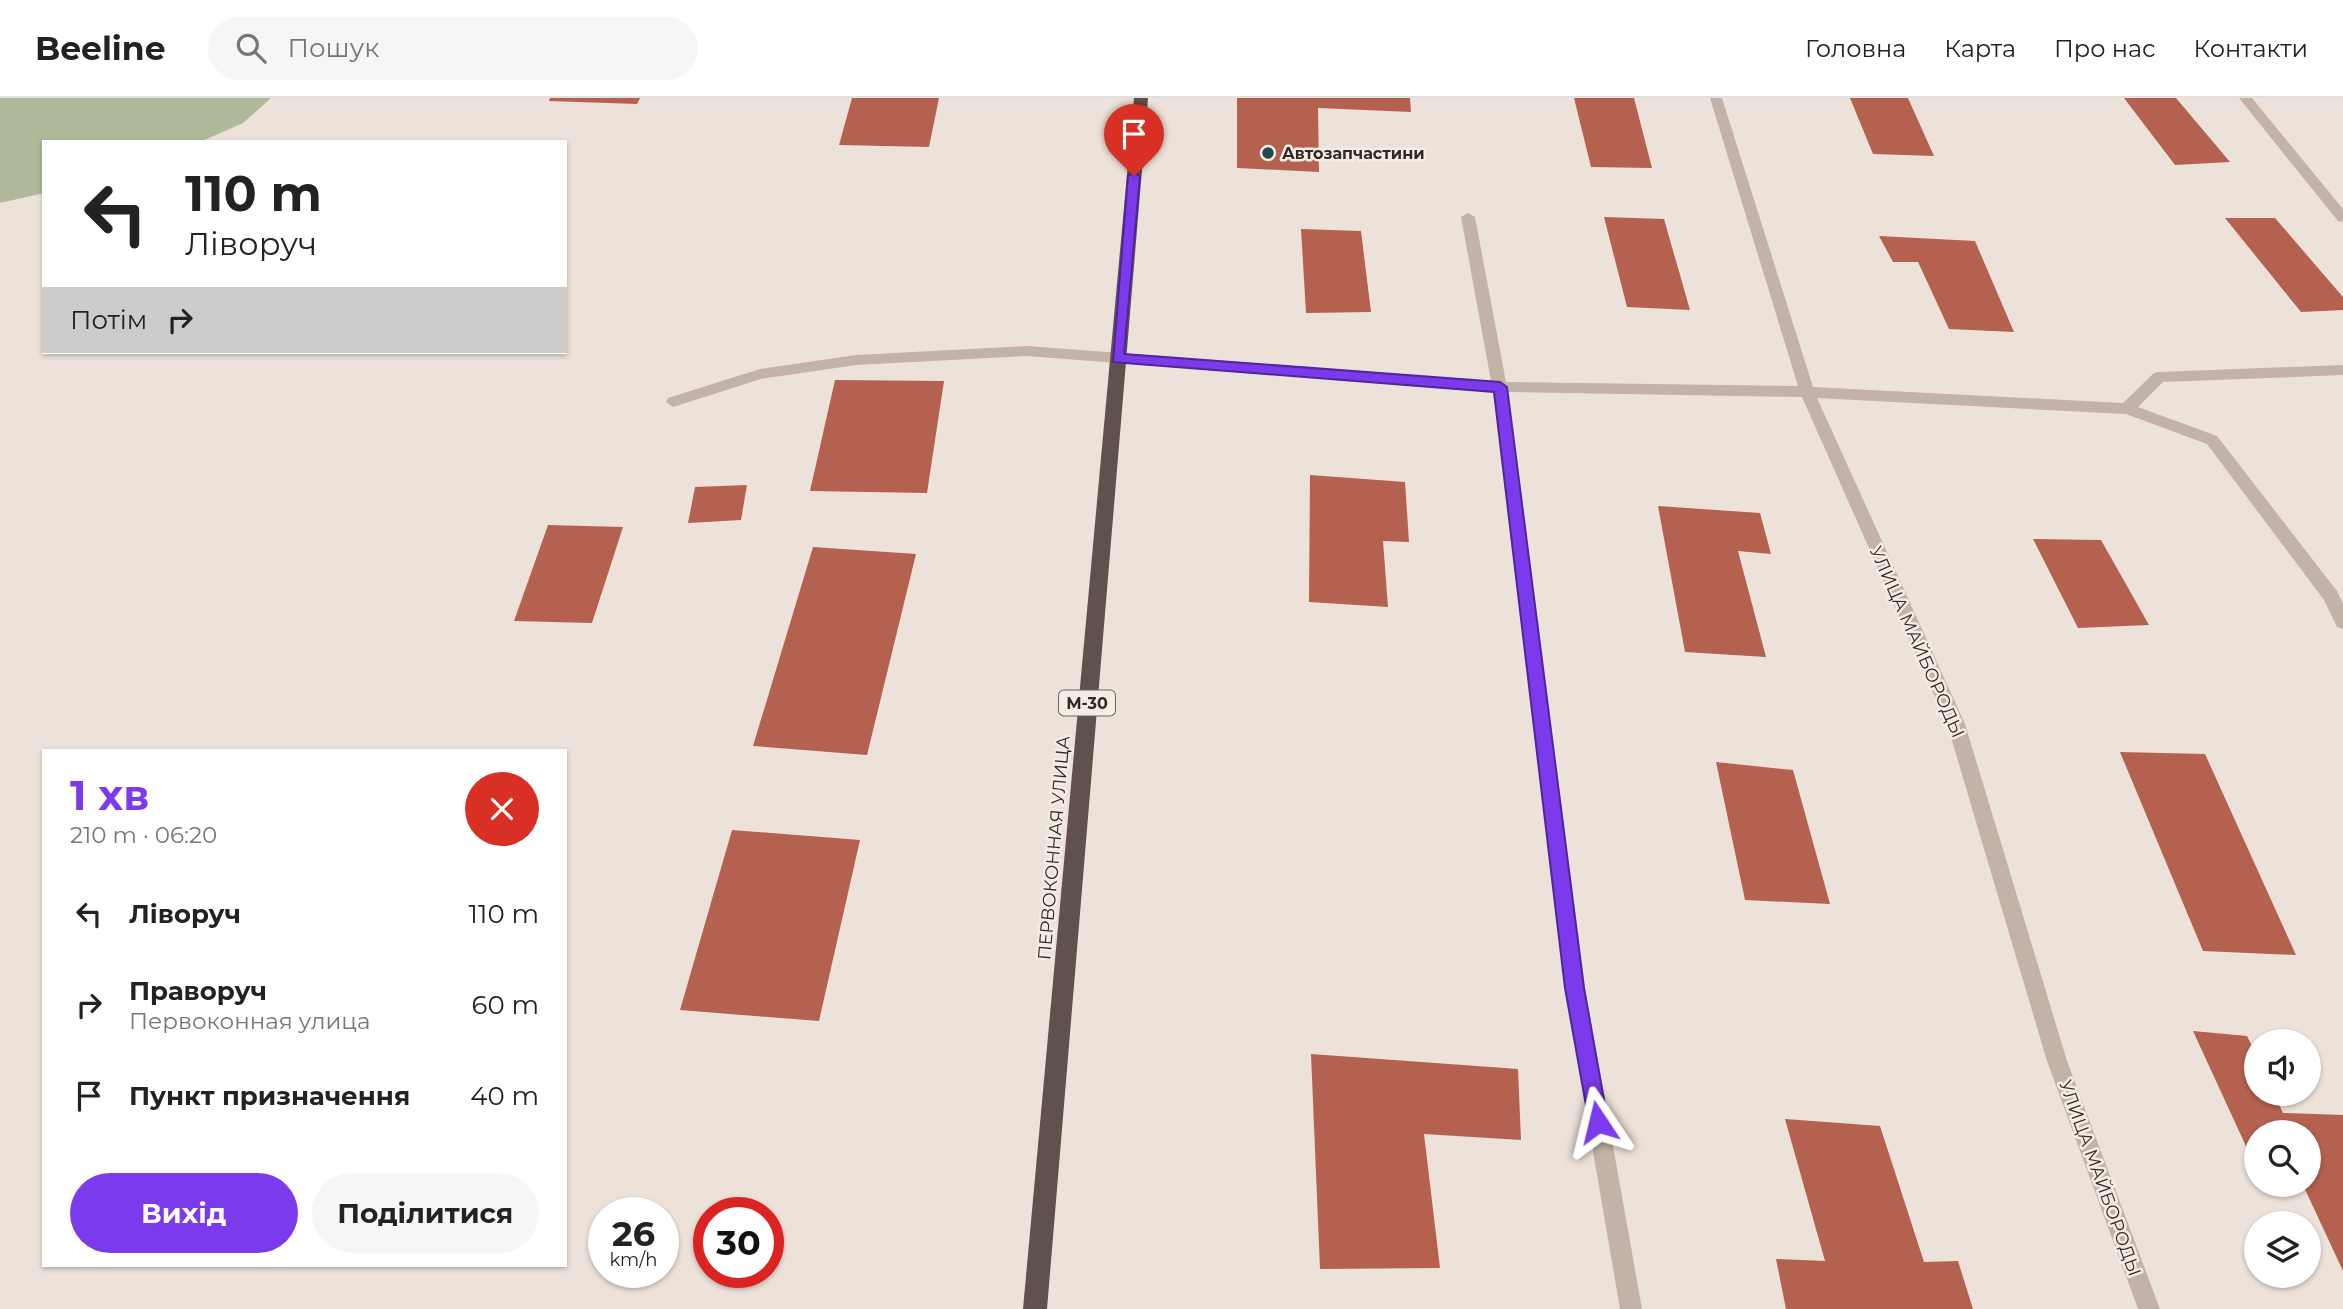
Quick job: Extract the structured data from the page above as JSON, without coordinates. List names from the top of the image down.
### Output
{
  "streets": {
    "highway": ["М-30", "ПЕРВОКОННАЯ УЛИЦА"],
    "street": ["УЛИЦА МАЙБОРОДЫ"]
  },
  "places": ["Автозапчастини"],
  "page": {
    "header": "Beeline",
    "search": "Пошук",
    "nav": [
      "Головна",
      "Карта",
      "Про нас",
      "Контакти"
    ],
    "turn": ["110 m", "Ліворуч"],
    "then": "Потім",
    "heading": ["1 хв", "210 m · 06:20"],
    "list": [
      {
        "name": "Ліворуч",
        "value": "110 m"
      },
      {
        "name": "Праворуч",
        "note": "Первоконная улица",
        "value": "60 m"
      },
      {
        "name": "Пункт призначення",
        "value": "40 m"
      }
    ],
    "buttons": ["Вихід", "Поділитися"],
    "speed": "26 km/h",
    "limit": "30"
  }
}
